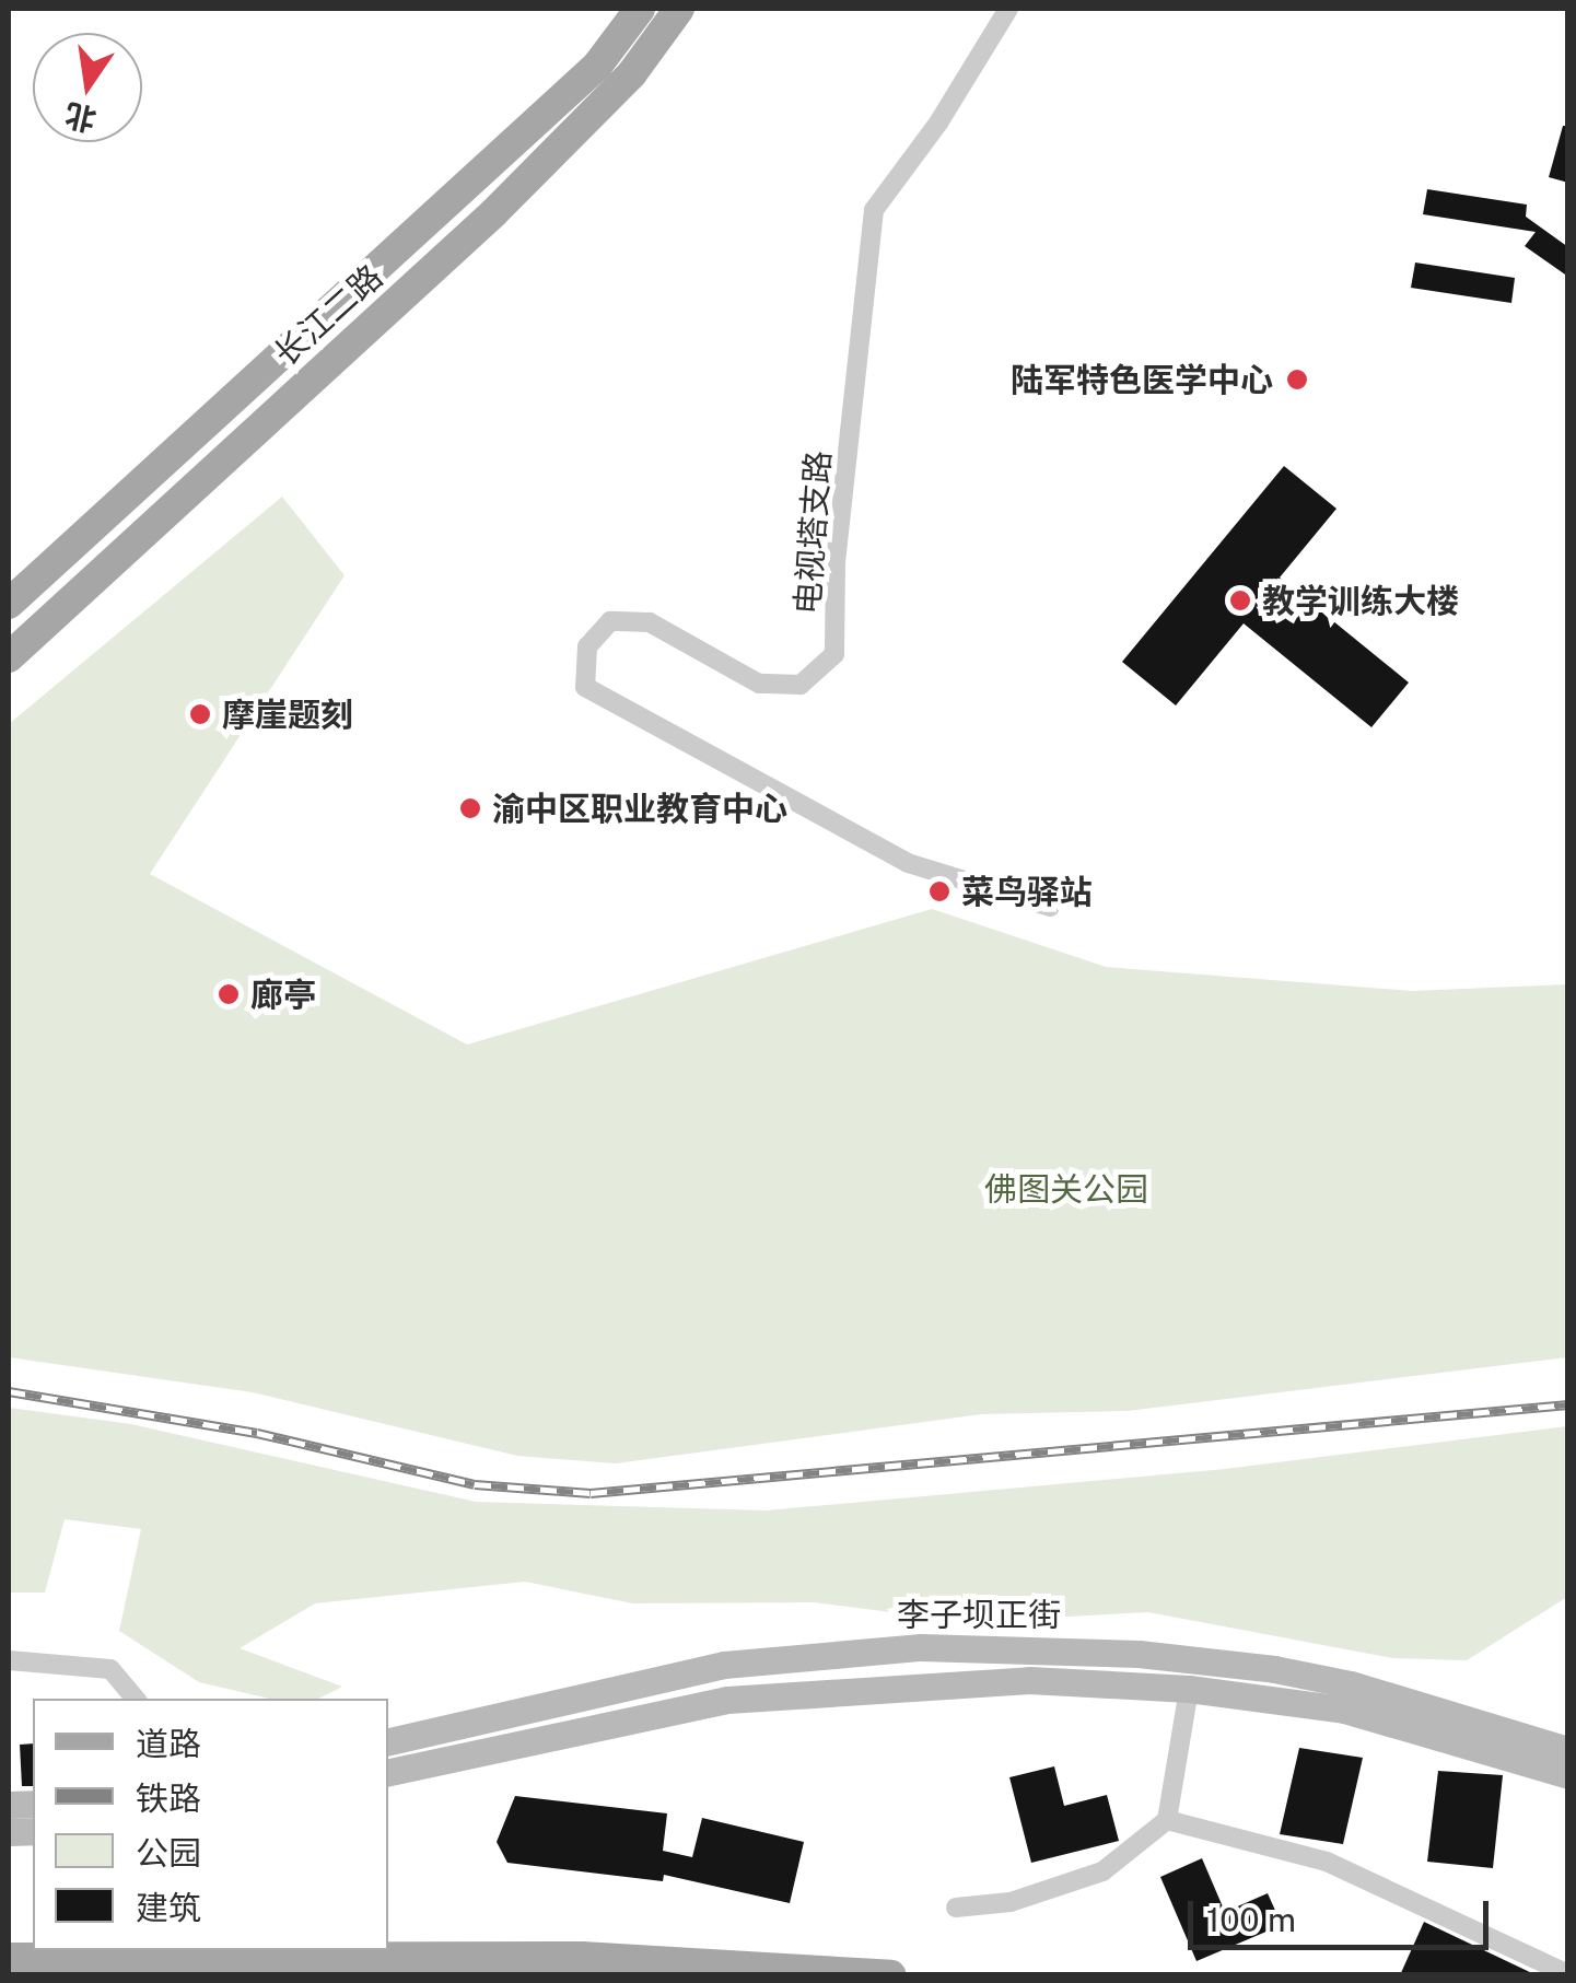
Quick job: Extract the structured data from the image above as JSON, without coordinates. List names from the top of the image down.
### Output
{
  "streets": {
    "main road": ["长江二路", "李子坝正街"],
    "street": ["电视塔支路"]
  },
  "parks": ["佛图关公园"],
  "places": [
    "陆军特色医学中心",
    "教学训练大楼",
    "摩崖题刻",
    "渝中区职业教育中心",
    "菜鸟驿站",
    "廊亭"
  ],
  "legend": [
    "道路",
    "铁路",
    "公园",
    "建筑"
  ],
  "scale_bar": "100 m",
  "north": "bottom"
}
